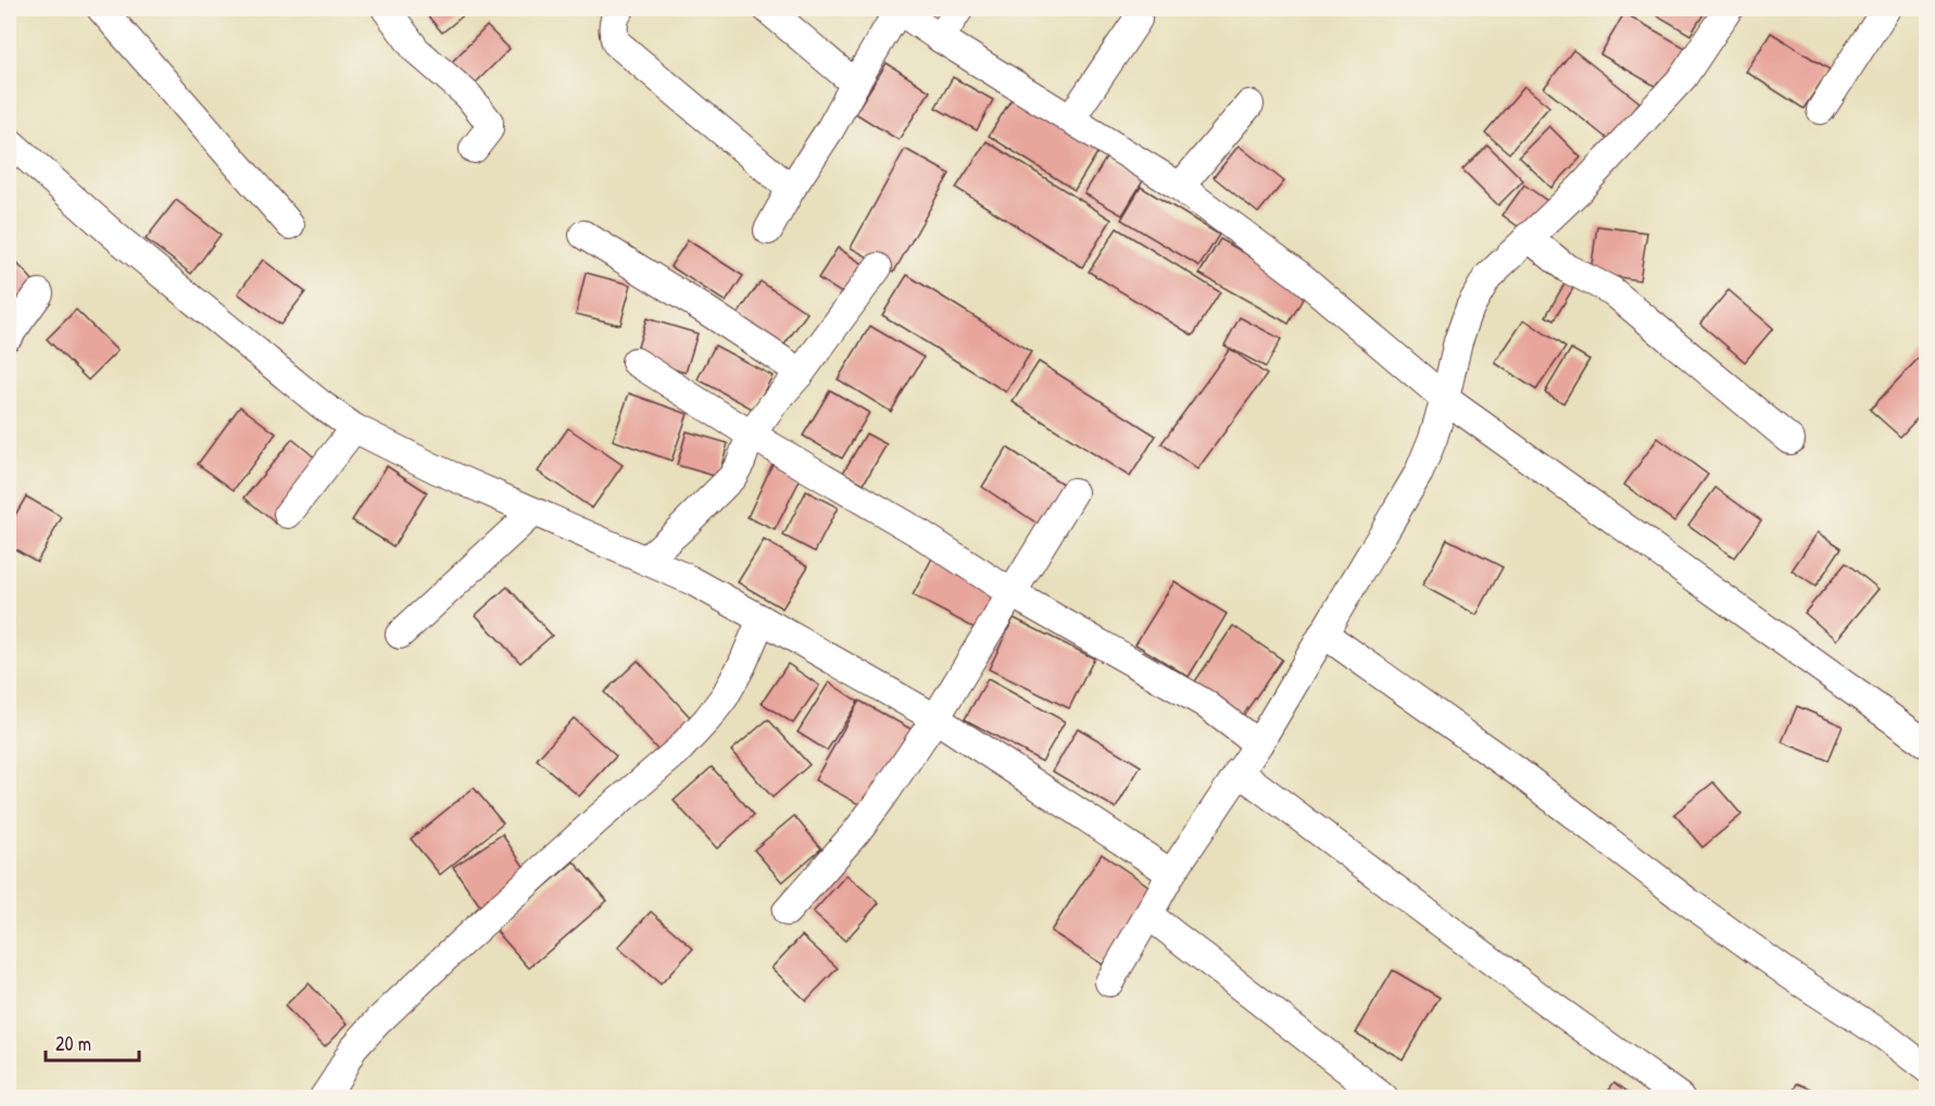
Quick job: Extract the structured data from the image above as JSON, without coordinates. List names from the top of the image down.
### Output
{
  "scale_bar": "20 m"
}
